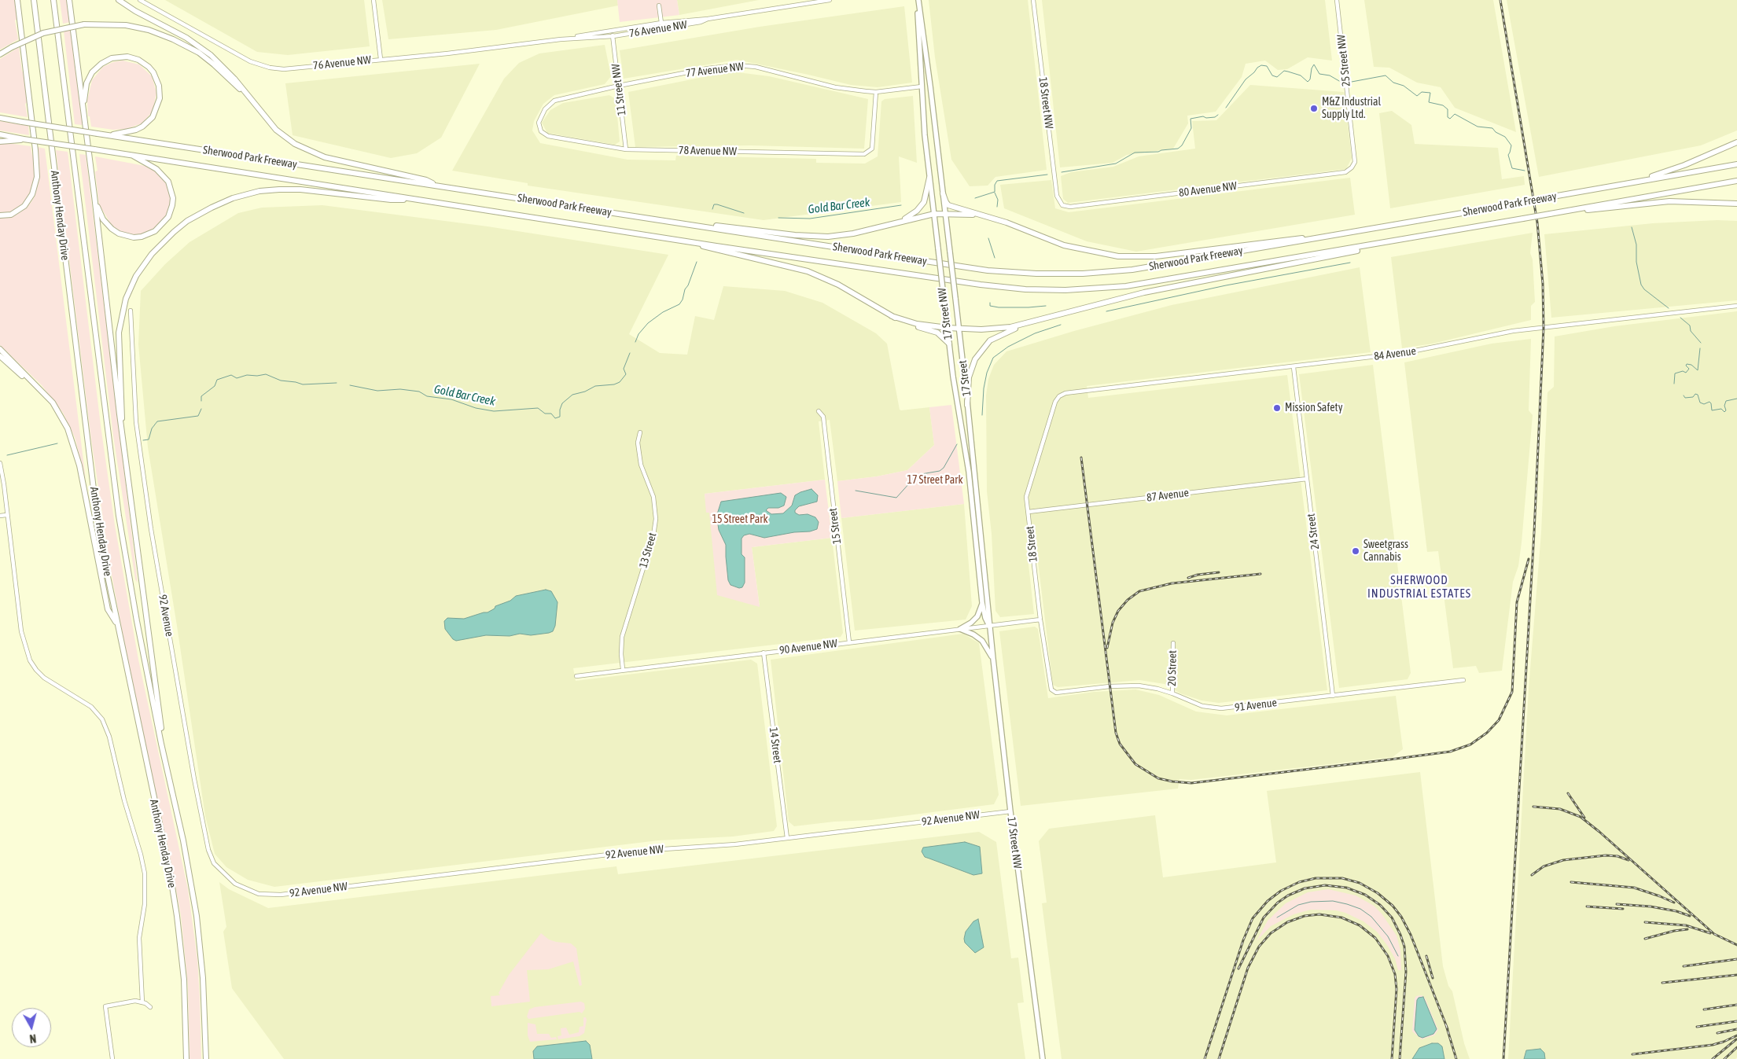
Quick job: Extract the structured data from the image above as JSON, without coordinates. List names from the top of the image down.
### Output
{
  "streets": {
    "highway": ["Sherwood Park Freeway", "Anthony Henday Drive"],
    "main road": ["17 Street NW", "17 Street"],
    "street": [
      "76 Avenue NW",
      "25 Street NW",
      "77 Avenue NW",
      "11 Street NW",
      "18 Street NW",
      "78 Avenue NW",
      "80 Avenue NW",
      "84 Avenue",
      "87 Avenue",
      "15 Street",
      "24 Street",
      "18 Street",
      "13 Street",
      "92 Avenue",
      "90 Avenue NW",
      "20 Street",
      "91 Avenue",
      "14 Street",
      "92 Avenue NW"
    ]
  },
  "crossings": [
    ["76 Avenue NW", "11 Street NW"],
    ["25 Street NW", "80 Avenue NW"],
    ["77 Avenue NW", "11 Street NW"],
    ["77 Avenue NW", "78 Avenue NW"],
    ["77 Avenue NW", "17 Street NW"],
    ["11 Street NW", "78 Avenue NW"],
    ["18 Street NW", "80 Avenue NW"],
    ["17 Street NW", "17 Street"],
    ["17 Street NW", "90 Avenue NW"],
    ["17 Street NW", "92 Avenue NW"],
    ["84 Avenue", "24 Street"],
    ["84 Avenue", "18 Street"],
    ["87 Avenue", "24 Street"],
    ["87 Avenue", "18 Street"],
    ["15 Street", "90 Avenue NW"],
    ["24 Street", "91 Avenue"],
    ["18 Street", "90 Avenue NW"],
    ["18 Street", "91 Avenue"],
    ["13 Street", "90 Avenue NW"],
    ["92 Avenue", "92 Avenue NW"],
    ["90 Avenue NW", "14 Street"],
    ["20 Street", "91 Avenue"],
    ["14 Street", "92 Avenue NW"]
  ],
  "districts": ["SHERWOOD INDUSTRIAL ESTATES"],
  "water": ["Gold Bar Creek"],
  "parks": ["17 Street Park", "15 Street Park"],
  "places": ["M&Z Industrial Supply Ltd.", "Mission Safety", "Sweetgrass Cannabis"],
  "north": "bottom"
}
